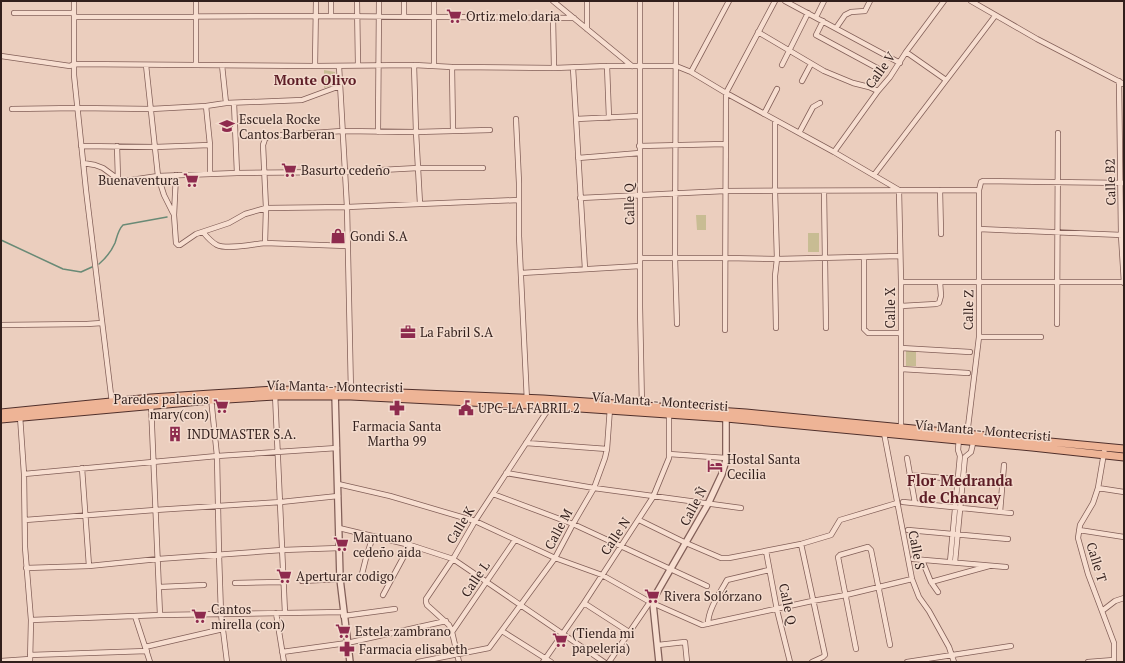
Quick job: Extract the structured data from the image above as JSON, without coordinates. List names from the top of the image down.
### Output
{
  "streets": {
    "main road": ["Vía Manta - Montecristi"],
    "street": [
      "Calle V",
      "Calle B2",
      "Calle Q",
      "Calle X",
      "Calle Z",
      "Calle Ñ",
      "Calle K",
      "Calle M",
      "Calle N",
      "Calle S",
      "Calle T",
      "Calle L"
    ]
  },
  "crossings": [
    ["Calle Q", "Vía Manta - Montecristi"],
    ["Calle X", "Vía Manta - Montecristi"],
    ["Calle Z", "Vía Manta - Montecristi"],
    ["Vía Manta - Montecristi", "Calle Ñ"],
    ["Vía Manta - Montecristi", "Calle K"],
    ["Vía Manta - Montecristi", "Calle M"],
    ["Vía Manta - Montecristi", "Calle N"],
    ["Vía Manta - Montecristi", "Calle S"],
    ["Vía Manta - Montecristi", "Calle T"],
    ["Calle K", "Calle M"],
    ["Calle K", "Calle L"]
  ],
  "districts": ["Monte Olivo", "Flor Medranda de Chancay"],
  "places": {
    "supermarket": [
      "Ortiz melo daria",
      "Basurto cedeño",
      "Buenaventura",
      "Paredes palacios mary(con)",
      "Mantuano cedeño aida",
      "Aperturar codigo",
      "Rivera Solórzano",
      "Cantos mirella (con)",
      "Estela zambrano",
      "(Tienda mi papeleria)"
    ],
    "school or university": ["Escuela Rocke Cantos Barberan"],
    "shop": ["Gondi S.A"],
    "office": ["La Fabril S.A"],
    "pharmacy": ["Farmacia Santa Martha 99", "Farmacia elisabeth"],
    "public building": ["UPC-LA FABRIL 2"],
    "building": ["INDUMASTER S.A."],
    "hotel": ["Hostal Santa Cecilia"]
  }
}
